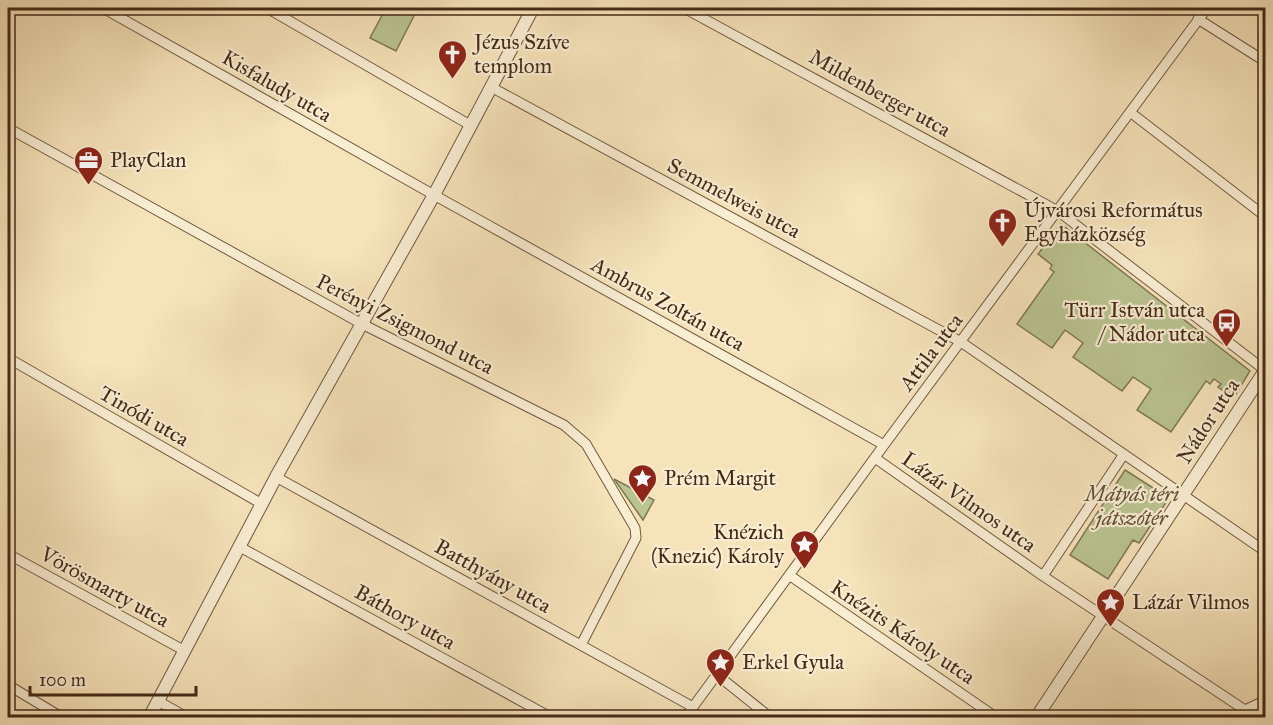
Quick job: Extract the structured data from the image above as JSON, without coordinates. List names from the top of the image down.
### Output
{
  "streets": {
    "street": [
      "Kisfaludy utca",
      "Mildenberger utca",
      "Semmelweis utca",
      "Ambrus Zoltán utca",
      "Perényi Zsigmond utca",
      "Attila utca",
      "Tinódi utca",
      "Nádor utca",
      "Lázár Vilmos utca",
      "Batthyány utca",
      "Vörösmarty utca",
      "Báthory utca",
      "Knézits Károly utca"
    ]
  },
  "crossings": [
    ["Kisfaludy utca", "Ambrus Zoltán utca"],
    ["Mildenberger utca", "Attila utca"],
    ["Mildenberger utca", "Nádor utca"],
    ["Semmelweis utca", "Attila utca"],
    ["Semmelweis utca", "Nádor utca"],
    ["Ambrus Zoltán utca", "Attila utca"],
    ["Perényi Zsigmond utca", "Batthyány utca"],
    ["Attila utca", "Lázár Vilmos utca"],
    ["Attila utca", "Batthyány utca"],
    ["Attila utca", "Knézits Károly utca"],
    ["Nádor utca", "Lázár Vilmos utca"]
  ],
  "parks": ["Mátyás téri játszótér"],
  "places": {
    "church": ["Jézus Szíve templom", "Újvárosi Református Egyházközség"],
    "office": ["PlayClan"],
    "bus stop": ["Türr István utca / Nádor utca"],
    "place": [
      "Prém Margit",
      "Knézich (Knezić) Károly",
      "Lázár Vilmos",
      "Erkel Gyula"
    ]
  },
  "scale_bar": "100 m"
}
